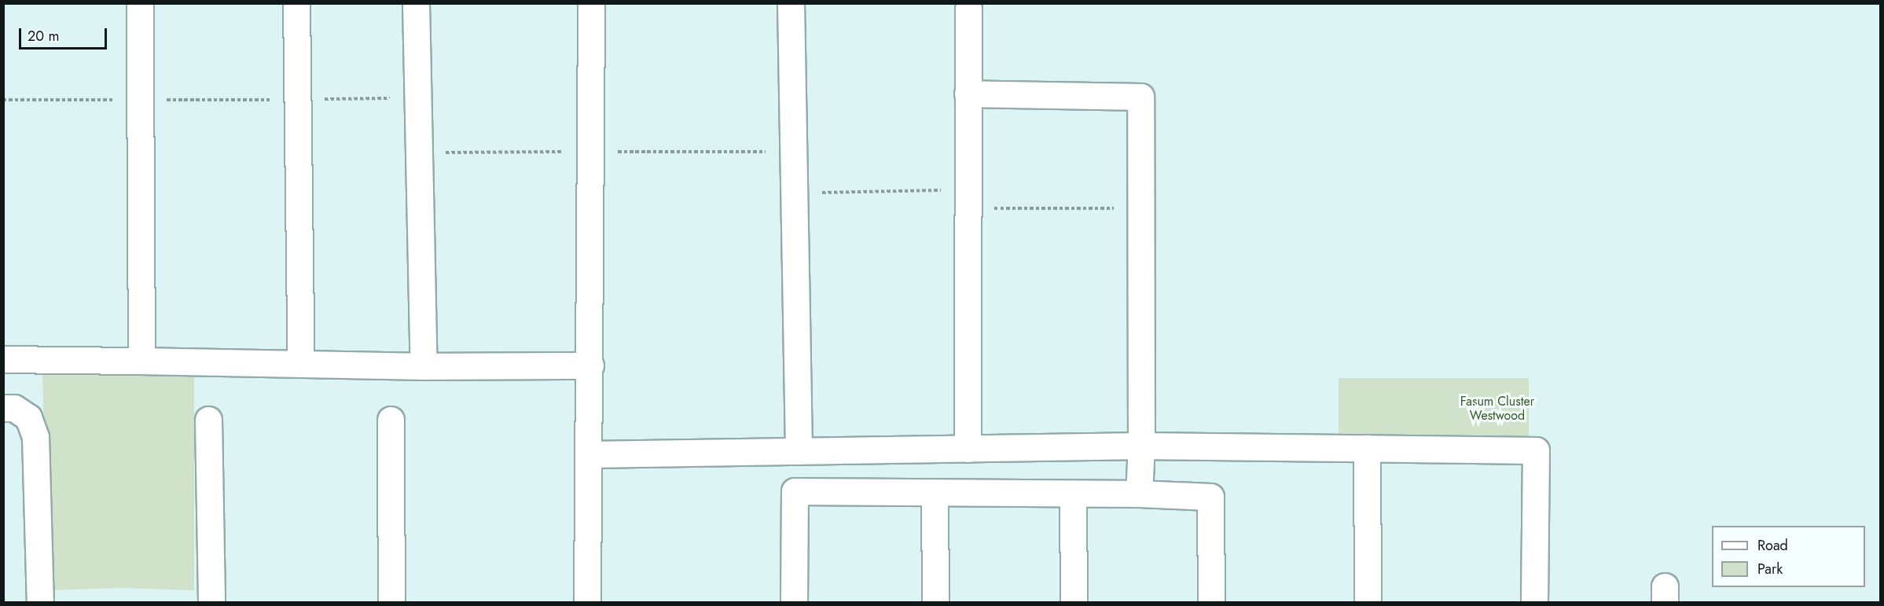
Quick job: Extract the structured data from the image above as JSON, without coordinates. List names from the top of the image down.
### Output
{
  "parks": ["Fasum Cluster Westwood"],
  "legend": ["Road", "Park"],
  "scale_bar": "20 m"
}
